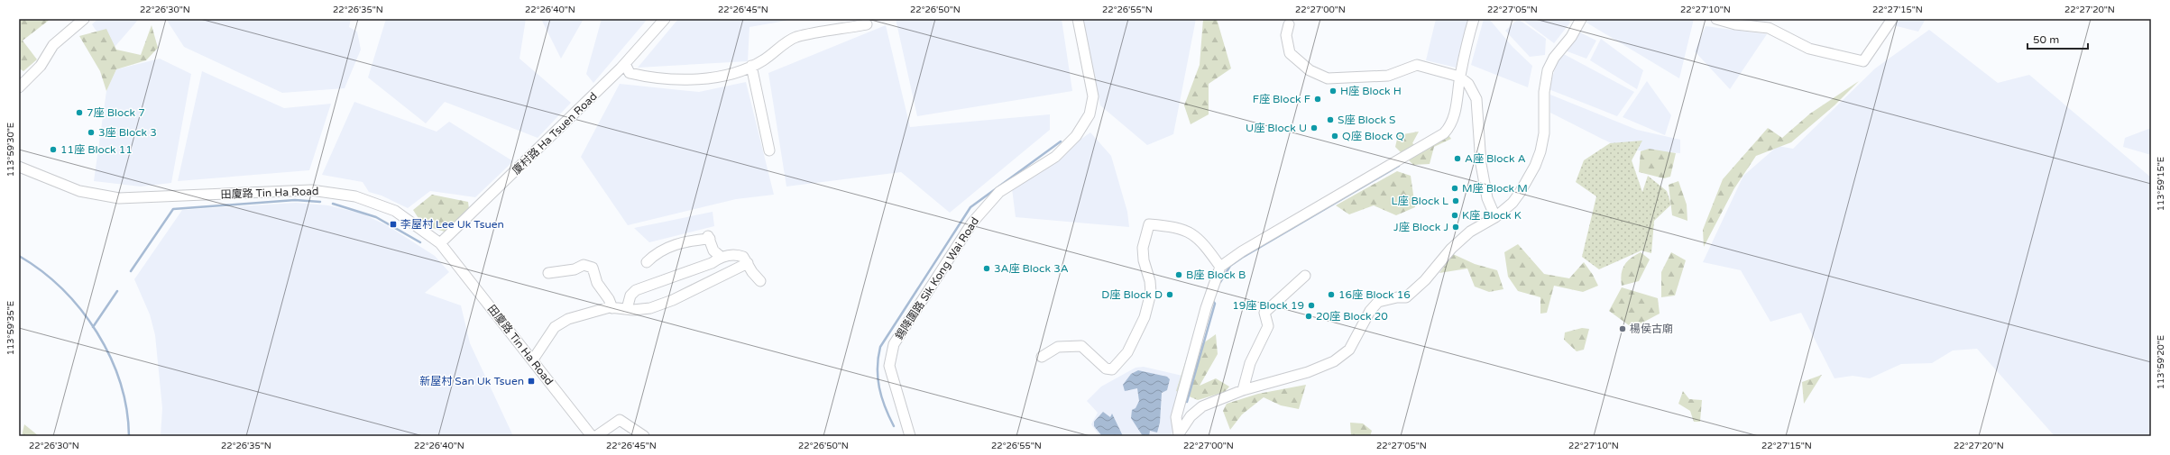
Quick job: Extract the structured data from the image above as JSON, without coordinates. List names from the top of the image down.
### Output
{
  "streets": {
    "street": ["廈村路 Ha Tsuen Road", "田廈路 Tin Ha Road", "錫降圍路 Sik Kong Wai Road"]
  },
  "crossings": [
    ["廈村路 Ha Tsuen Road", "田廈路 Tin Ha Road"]
  ],
  "places": {
    "other": [
      "H座 Block H",
      "F座 Block F",
      "7座 Block 7",
      "S座 Block S",
      "U座 Block U",
      "3座 Block 3",
      "Q座 Block Q",
      "11座 Block 11",
      "A座 Block A",
      "M座 Block M",
      "L座 Block L",
      "K座 Block K",
      "J座 Block J",
      "3A座 Block 3A",
      "B座 Block B",
      "D座 Block D",
      "16座 Block 16",
      "19座 Block 19",
      "20座 Block 20",
      "楊侯古廟"
    ],
    "transit": ["李屋村 Lee Uk Tsuen", "新屋村 San Uk Tsuen"]
  },
  "scale_bar": "50 m",
  "coordinates": [
    "22°26'30\"N",
    "22°26'35\"N",
    "22°26'40\"N",
    "22°26'45\"N",
    "22°26'50\"N",
    "22°26'55\"N",
    "22°27'00\"N",
    "22°27'05\"N",
    "22°27'10\"N",
    "22°27'15\"N",
    "22°27'20\"N",
    "113°59'30\"E",
    "113°59'15\"E",
    "113°59'35\"E",
    "113°59'20\"E"
  ]
}
